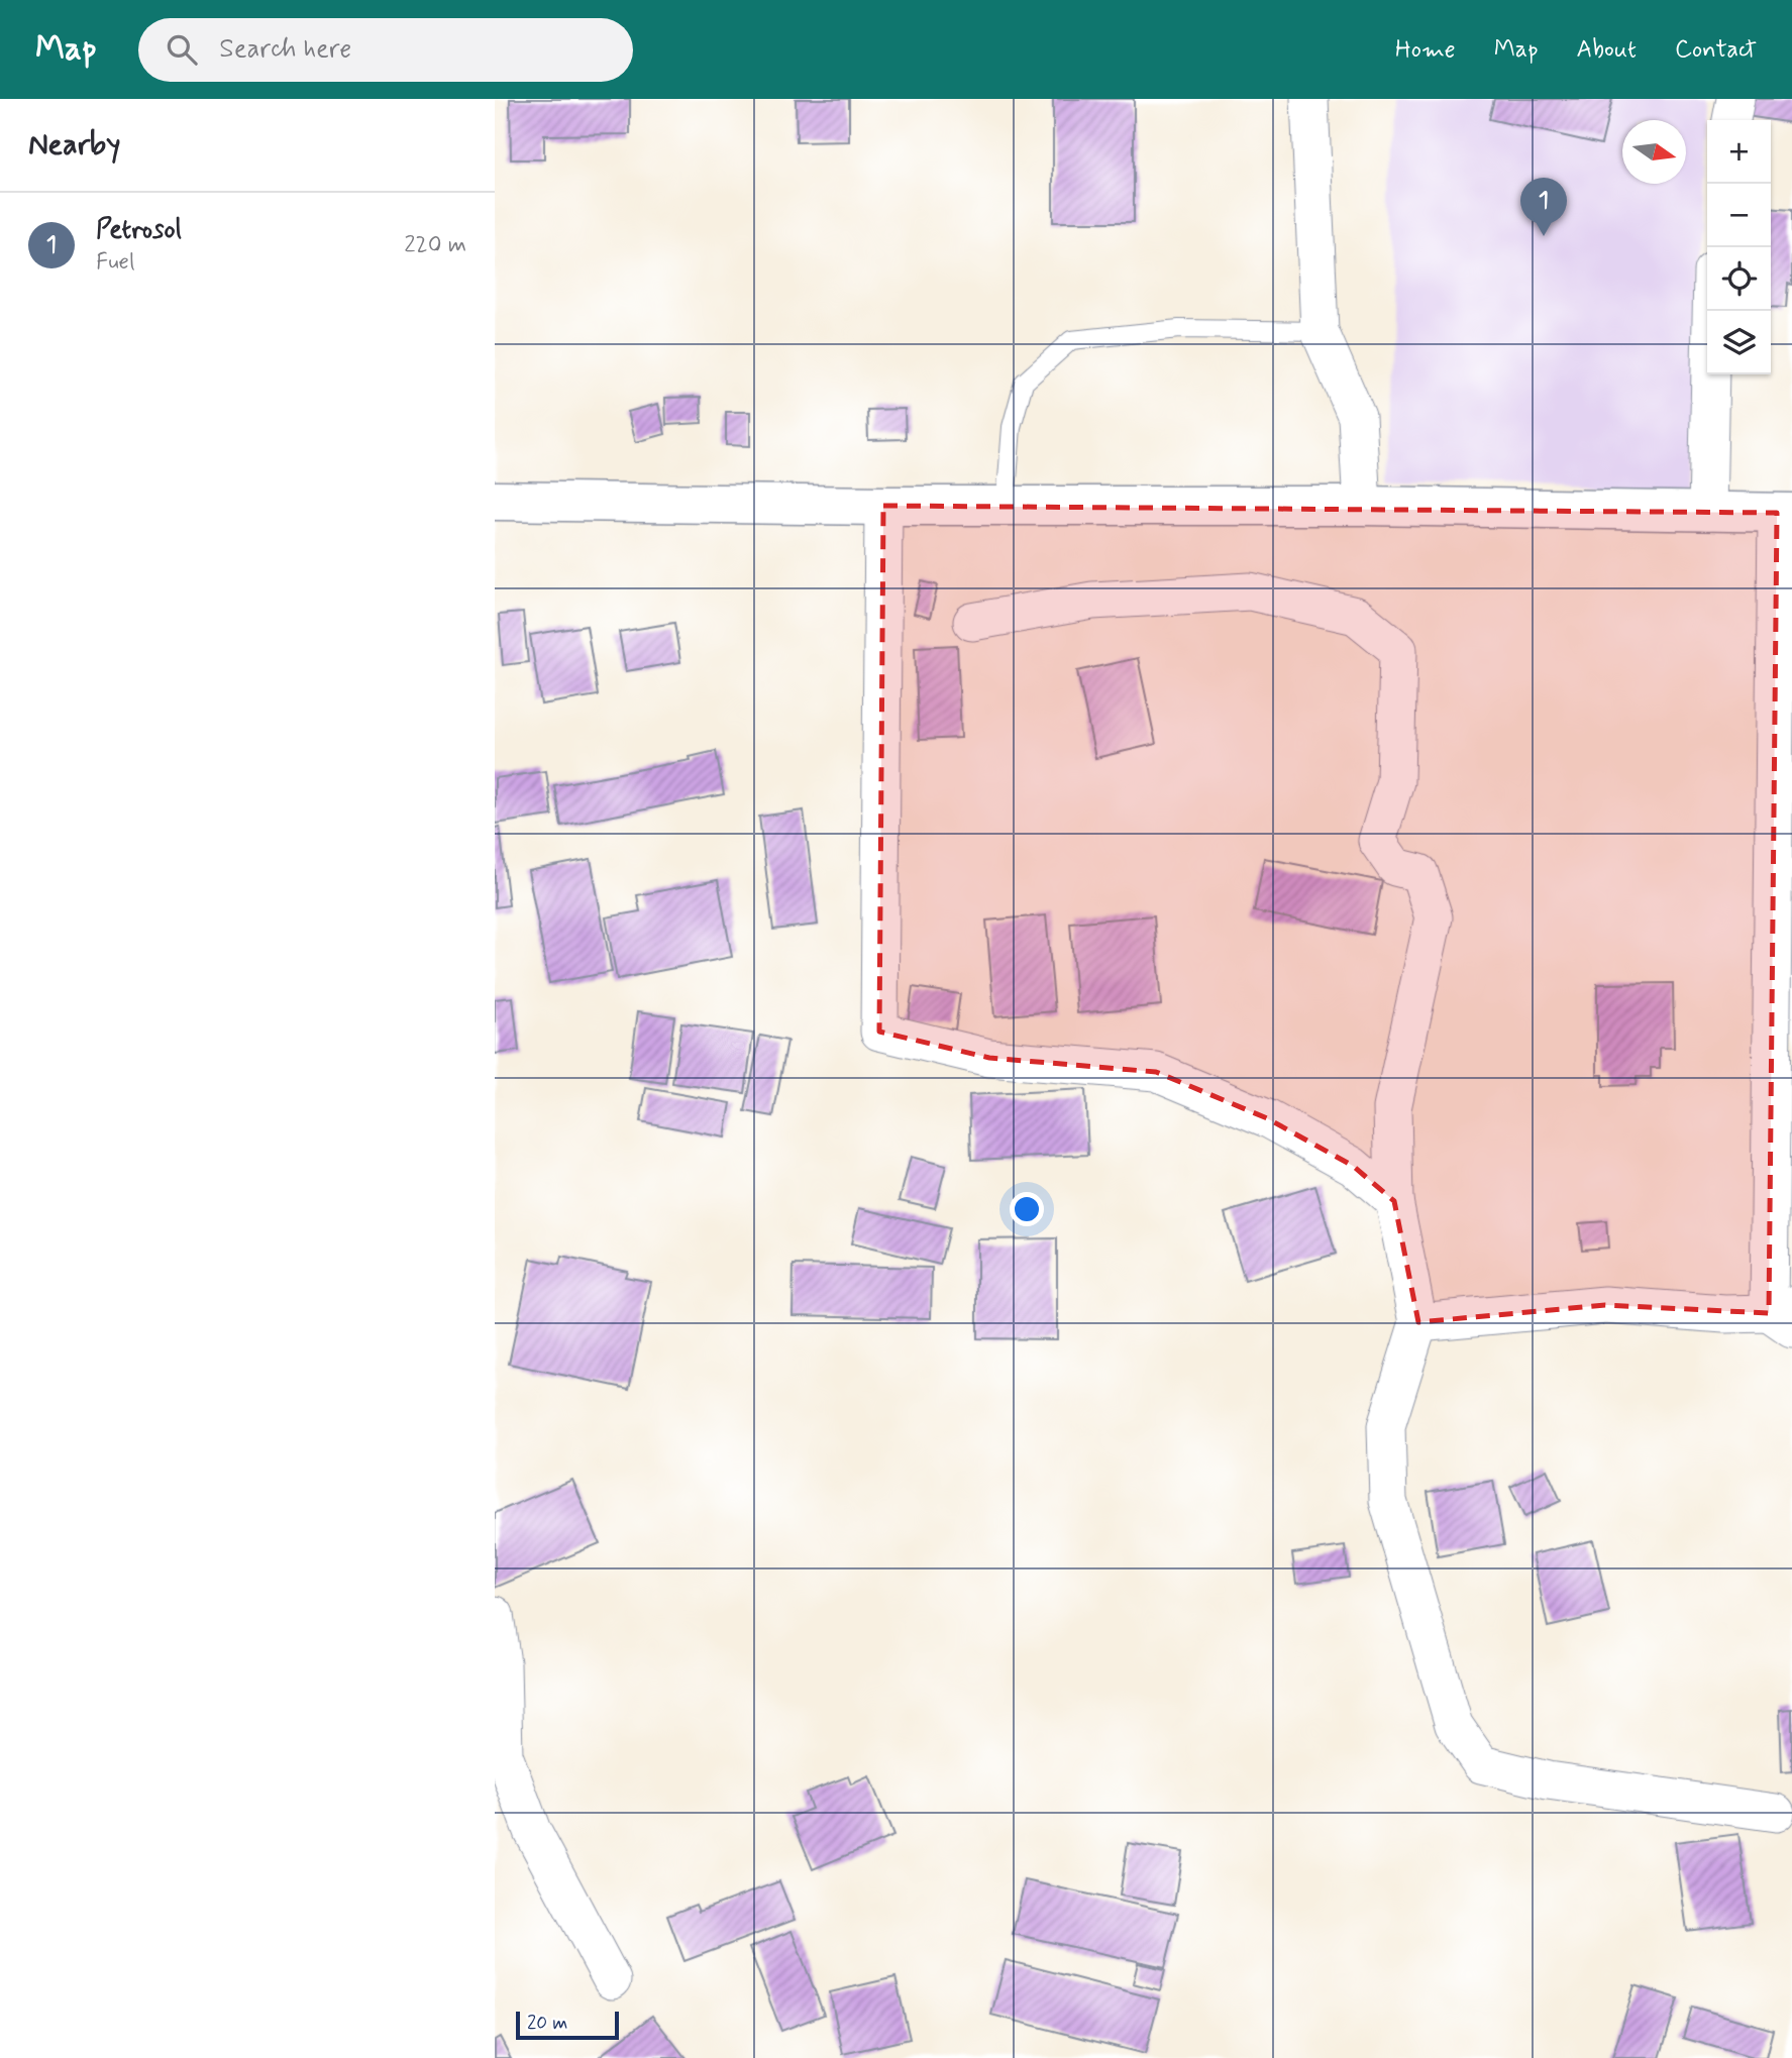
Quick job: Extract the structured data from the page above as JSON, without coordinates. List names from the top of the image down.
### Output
{
  "scale_bar": "20 m",
  "north": "right",
  "page": {
    "header": "Map",
    "search": "Search here",
    "nav": [
      "Home",
      "Map",
      "About",
      "Contact"
    ],
    "heading": "Nearby",
    "map_buttons": ["+", "−"],
    "pins": "1",
    "list": [
      {
        "mark": "1",
        "name": "Petrosol",
        "note": "Fuel",
        "value": "220 m"
      }
    ],
    "scale": "20 m"
  }
}
